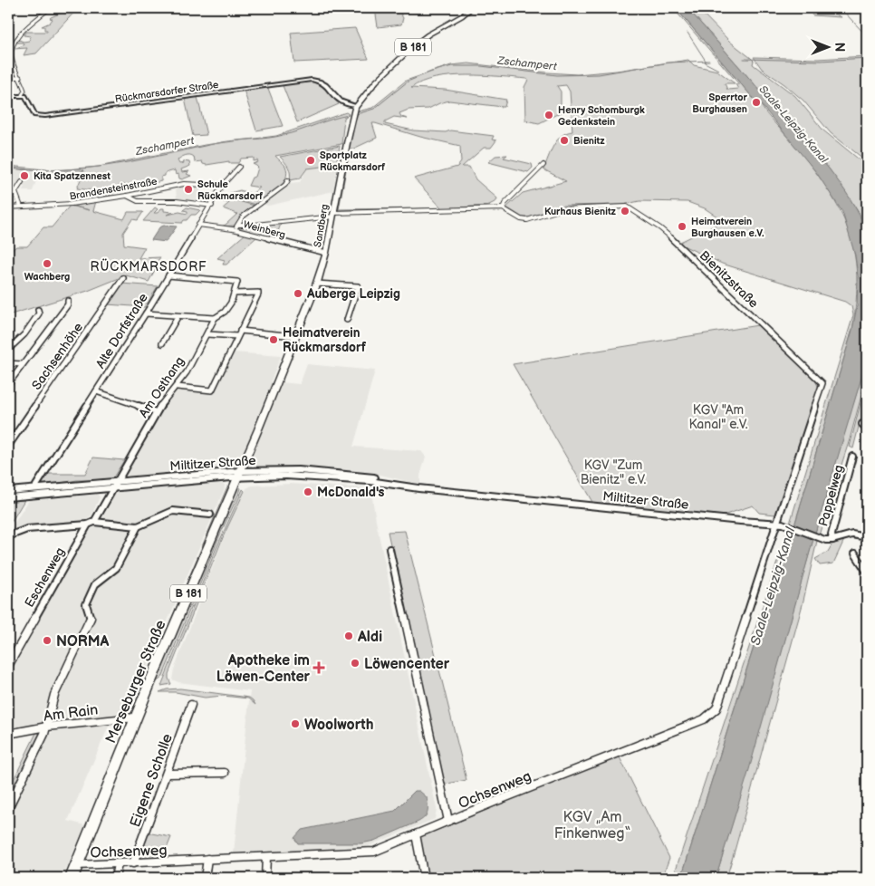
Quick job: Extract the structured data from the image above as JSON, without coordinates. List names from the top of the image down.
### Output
{
  "streets": {
    "main road": ["B 181", "Sandberg", "Merseburger Straße"],
    "street": [
      "Rückmarsdorfer Straße",
      "Brandensteinstraße",
      "Weinberg",
      "Bienitzstraße",
      "Alte Dorfstraße",
      "Sachsenhöhe",
      "Am Osthang",
      "Miltitzer Straße",
      "Pappelweg",
      "Eschenweg",
      "Am Rain",
      "Eigene Scholle",
      "Ochsenweg"
    ]
  },
  "crossings": [
    ["B 181", "Rückmarsdorfer Straße"],
    ["B 181", "Sandberg"],
    ["Rückmarsdorfer Straße", "Sandberg"],
    ["Brandensteinstraße", "Alte Dorfstraße"],
    ["Sandberg", "Weinberg"],
    ["Sandberg", "Miltitzer Straße"],
    ["Sandberg", "Merseburger Straße"],
    ["Weinberg", "Alte Dorfstraße"],
    ["Bienitzstraße", "Miltitzer Straße"],
    ["Bienitzstraße", "Ochsenweg"],
    ["Alte Dorfstraße", "Am Osthang"],
    ["Am Osthang", "Miltitzer Straße"],
    ["Am Osthang", "Eschenweg"],
    ["Miltitzer Straße", "Pappelweg"],
    ["Miltitzer Straße", "Merseburger Straße"],
    ["Miltitzer Straße", "Ochsenweg"],
    ["Merseburger Straße", "Am Rain"],
    ["Merseburger Straße", "Ochsenweg"],
    ["Eigene Scholle", "Ochsenweg"]
  ],
  "districts": ["RÜCKMARSDORF"],
  "water": ["Zschampert", "Saale-Leipzig-Kanal"],
  "parks": ["KGV \"Am Kanal\" e.V.", "KGV \"Zum Bienitz\" e.V.", "KGV „Am Finkenweg“"],
  "places": {
    "other": [
      "Sperrtor Burghausen",
      "Henry Schomburgk Gedenkstein",
      "Bienitz",
      "Sportplatz Rückmarsdorf",
      "Kita Spatzennest",
      "Schule Rückmarsdorf",
      "Kurhaus Bienitz",
      "Heimatverein Burghausen e.V.",
      "Wachberg",
      "Auberge Leipzig",
      "Heimatverein Rückmarsdorf",
      "McDonald's",
      "Aldi",
      "NORMA",
      "Löwencenter",
      "Woolworth"
    ],
    "health": ["Apotheke im Löwen-Center"]
  },
  "north": "right"
}
